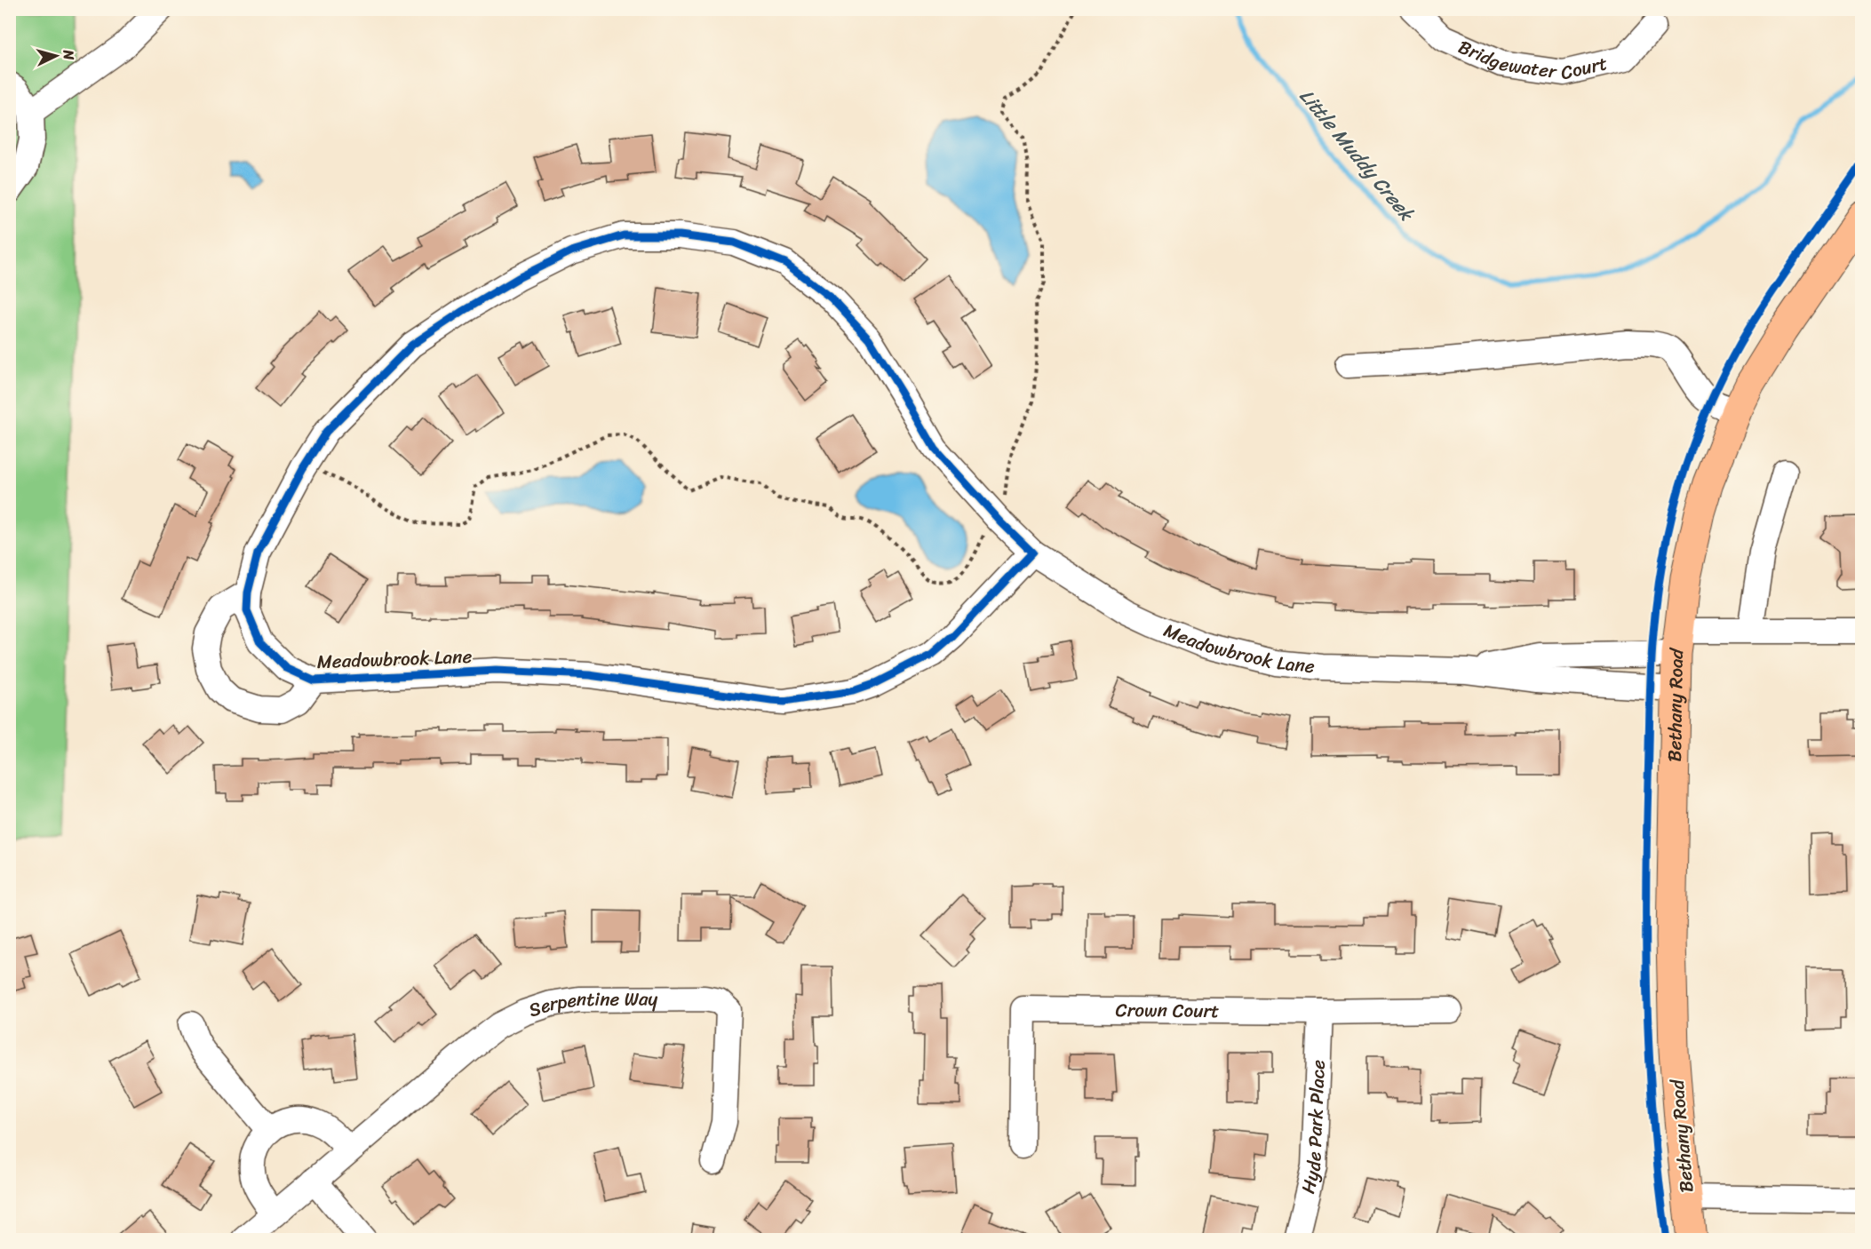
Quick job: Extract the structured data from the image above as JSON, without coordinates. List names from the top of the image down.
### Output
{
  "streets": {
    "main road": ["Bethany Road"],
    "street": [
      "Bridgewater Court",
      "Meadowbrook Lane",
      "Serpentine Way",
      "Crown Court",
      "Hyde Park Place"
    ]
  },
  "crossings": [
    ["Meadowbrook Lane", "Bethany Road"],
    ["Crown Court", "Hyde Park Place"]
  ],
  "water": ["Little Muddy Creek"],
  "north": "right"
}
